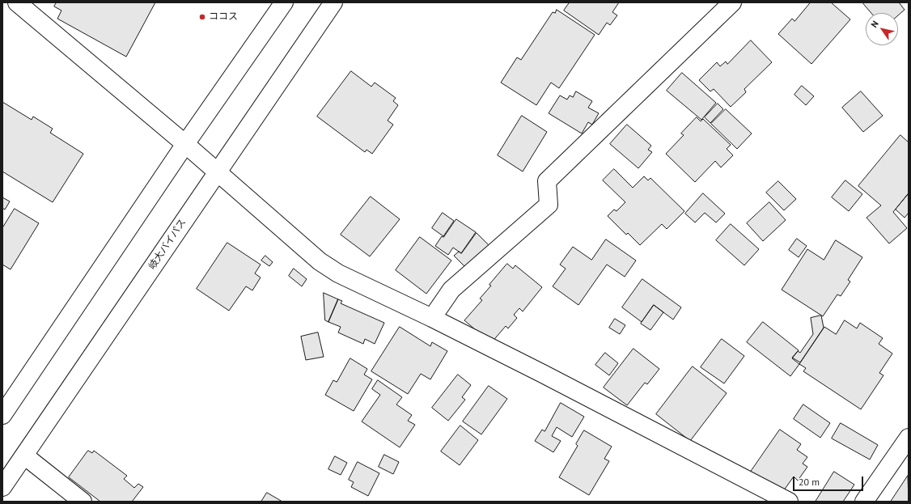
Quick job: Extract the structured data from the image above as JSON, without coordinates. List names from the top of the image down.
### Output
{
  "streets": {
    "main road": ["岐大バイパス"]
  },
  "places": ["ココス"],
  "scale_bar": "20 m",
  "north": "top left"
}
